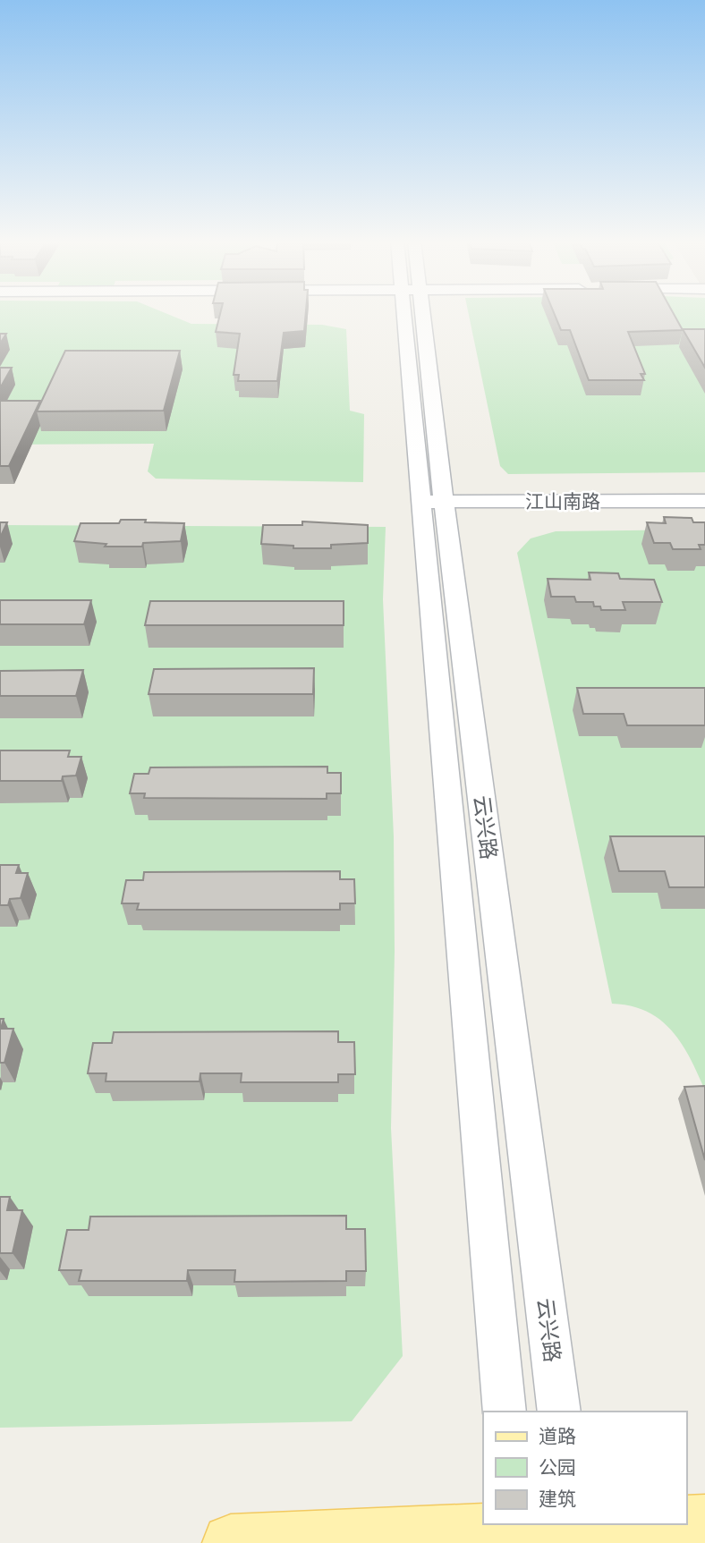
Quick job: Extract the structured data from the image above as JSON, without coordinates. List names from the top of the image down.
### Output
{
  "streets": {
    "street": ["江山南路", "云兴路"]
  },
  "crossings": [
    ["江山南路", "云兴路"]
  ],
  "legend": ["道路", "公园", "建筑"]
}
